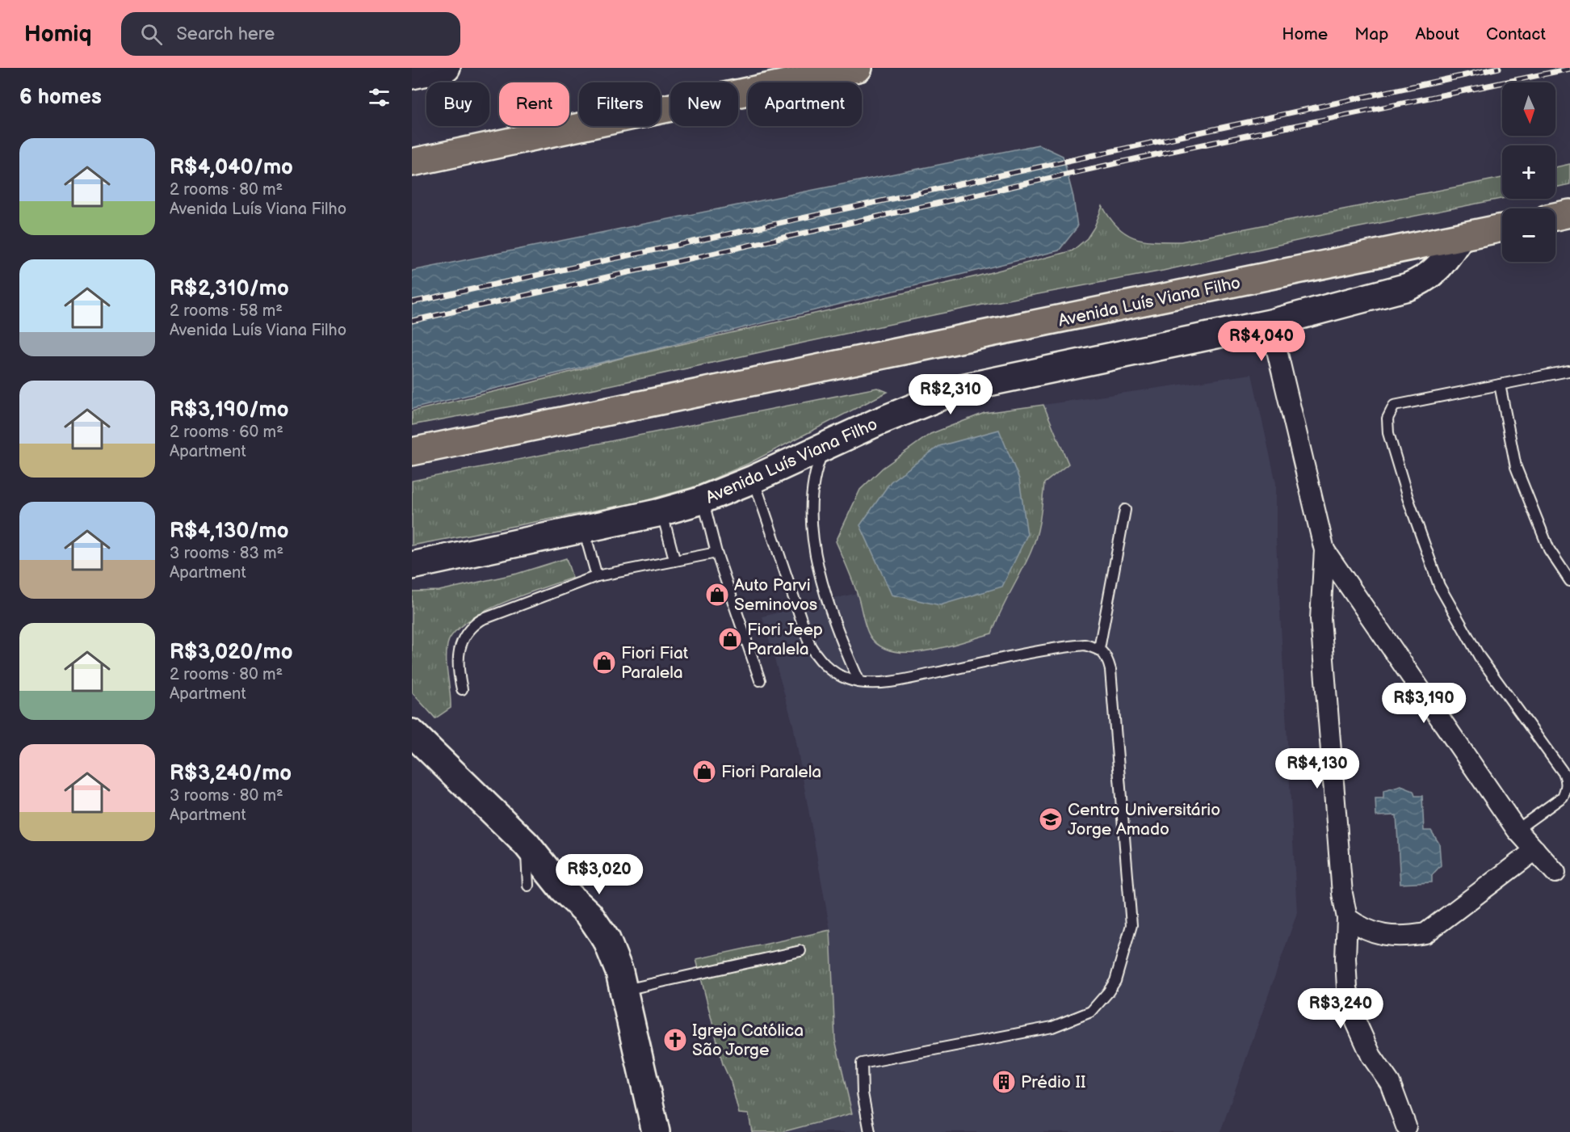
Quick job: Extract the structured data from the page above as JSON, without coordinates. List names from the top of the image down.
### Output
{
  "streets": {
    "highway": ["Avenida Luís Viana Filho"]
  },
  "places": {
    "shop": [
      "Auto Parvi Seminovos",
      "Fiori Jeep Paralela",
      "Fiori Fiat Paralela",
      "Fiori Paralela"
    ],
    "school or university": ["Centro Universitário Jorge Amado"],
    "church": ["Igreja Católica São Jorge"],
    "building": ["Prédio II"]
  },
  "north": "bottom",
  "page": {
    "header": "Homiq",
    "search": "Search here",
    "nav": [
      "Home",
      "Map",
      "About",
      "Contact"
    ],
    "heading": "6 homes",
    "map_buttons": ["+", "−"],
    "chip": [
      "Buy",
      "Rent",
      "Filters",
      "New",
      "Apartment"
    ],
    "list": [
      {
        "name": "R$4,040/mo",
        "note": "2 rooms · 80 m² · Avenida Luís Viana Filho"
      },
      {
        "name": "R$2,310/mo",
        "note": "2 rooms · 58 m² · Avenida Luís Viana Filho"
      },
      {
        "name": "R$3,190/mo",
        "note": "2 rooms · 60 m² · Apartment"
      },
      {
        "name": "R$4,130/mo",
        "note": "3 rooms · 83 m² · Apartment"
      },
      {
        "name": "R$3,020/mo",
        "note": "2 rooms · 80 m² · Apartment"
      },
      {
        "name": "R$3,240/mo",
        "note": "3 rooms · 80 m² · Apartment"
      }
    ],
    "price": [
      "R$4,040",
      "R$2,310",
      "R$3,190",
      "R$4,130",
      "R$3,020",
      "R$3,240"
    ]
  }
}
